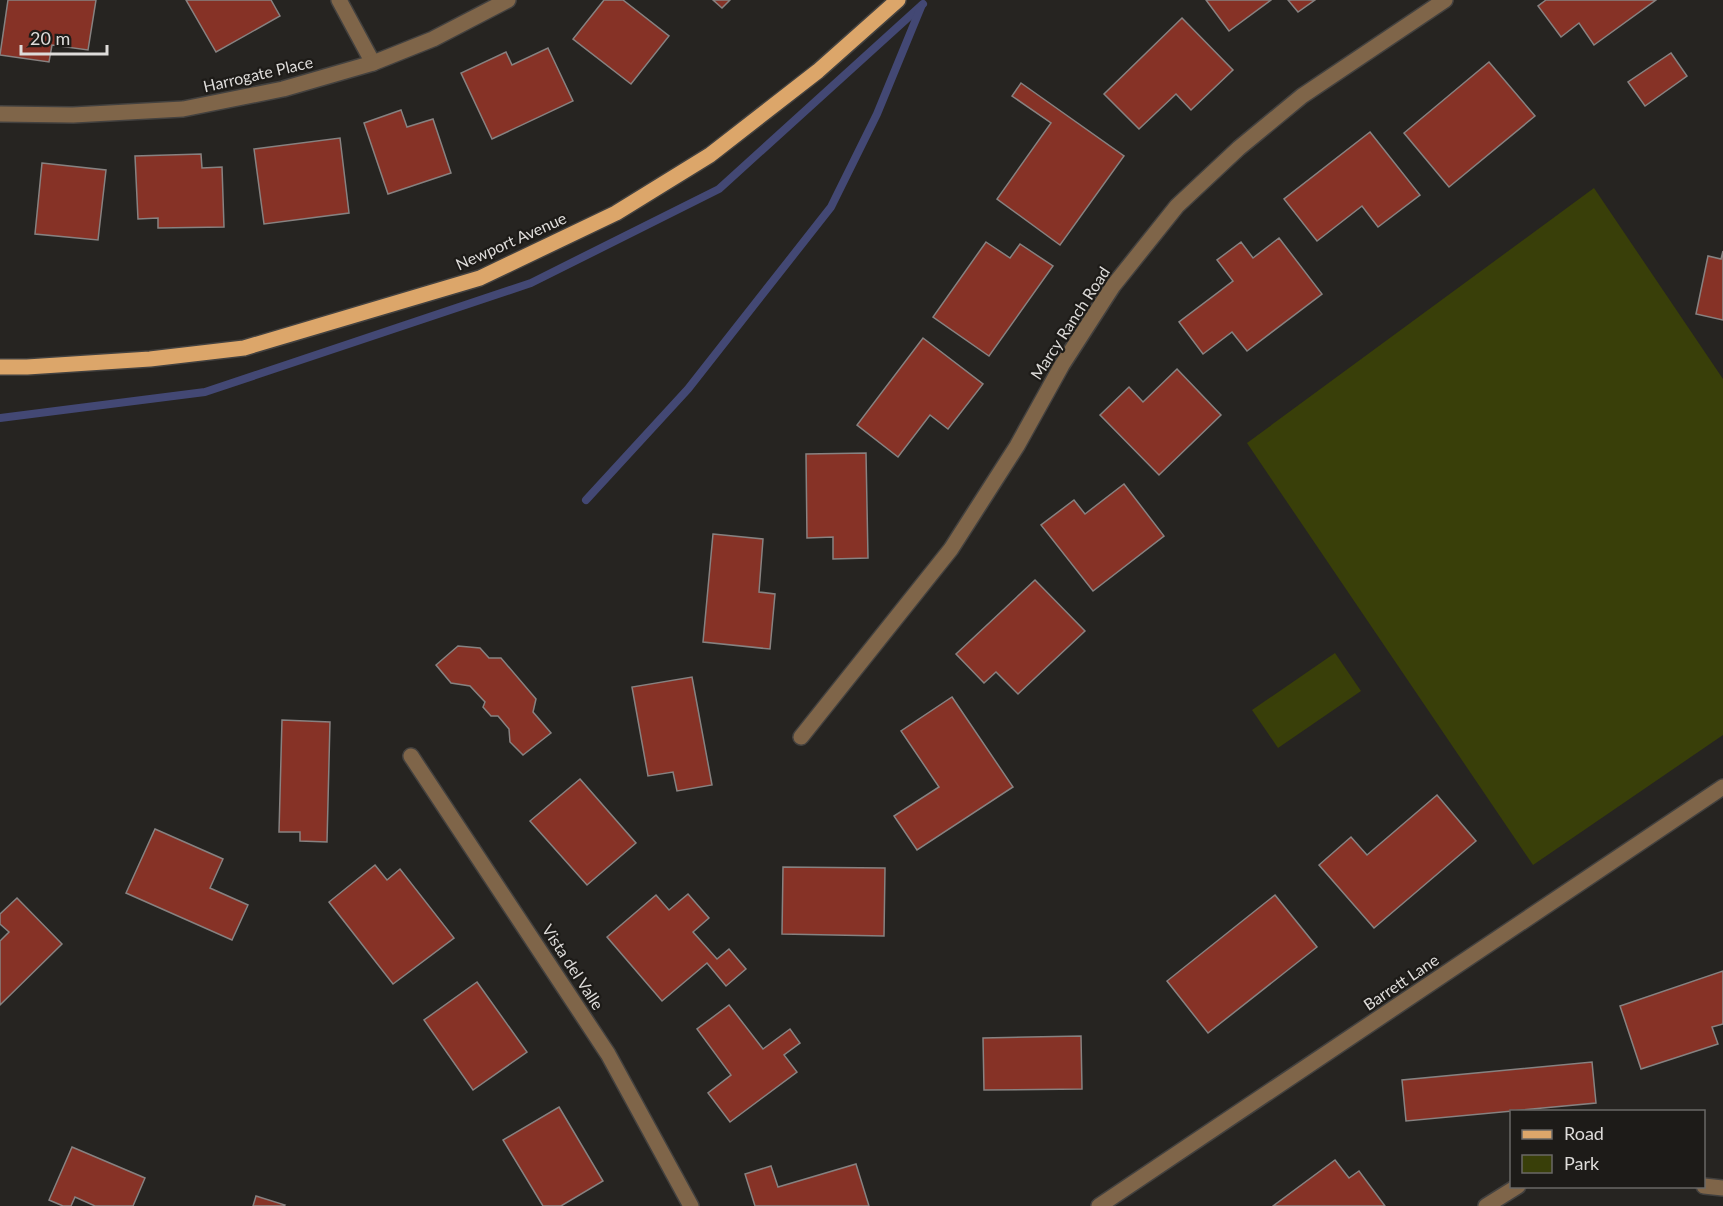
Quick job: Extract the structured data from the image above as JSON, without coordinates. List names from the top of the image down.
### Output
{
  "streets": {
    "main road": ["Newport Avenue"],
    "street": [
      "Harrogate Place",
      "Marcy Ranch Road",
      "Vista del Valle",
      "Barrett Lane"
    ]
  },
  "legend": ["Road", "Park"],
  "scale_bar": "20 m"
}
